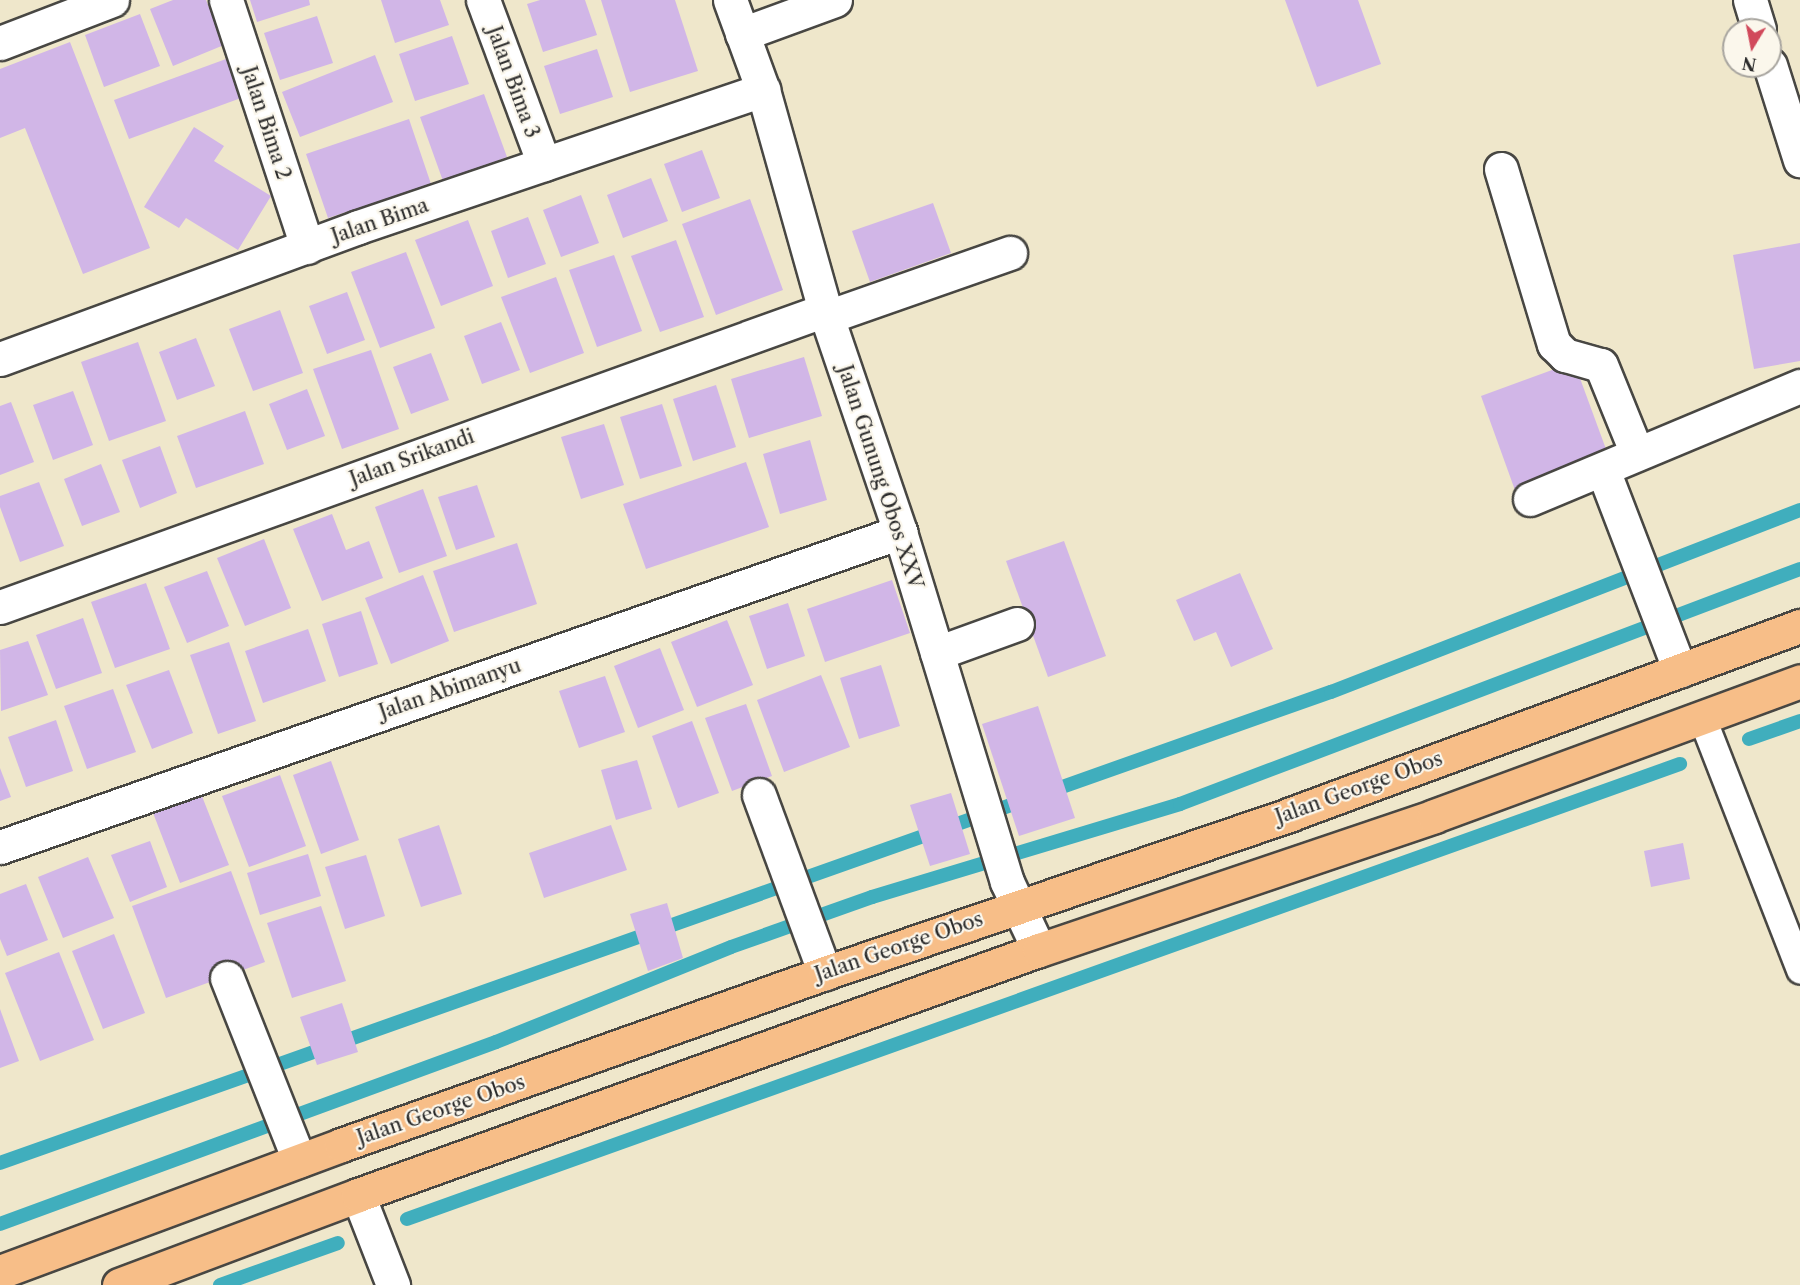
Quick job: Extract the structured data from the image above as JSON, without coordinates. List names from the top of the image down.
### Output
{
  "streets": {
    "main road": ["Jalan George Obos"],
    "street": [
      "Jalan Bima 3",
      "Jalan Bima 2",
      "Jalan Bima",
      "Jalan Srikandi",
      "Jalan Gunung Obos XXV",
      "Jalan Abimanyu"
    ]
  },
  "crossings": [
    ["Jalan Bima 3", "Jalan Bima"],
    ["Jalan Bima 2", "Jalan Bima"],
    ["Jalan Bima", "Jalan Gunung Obos XXV"],
    ["Jalan Srikandi", "Jalan Gunung Obos XXV"],
    ["Jalan Gunung Obos XXV", "Jalan Abimanyu"],
    ["Jalan Gunung Obos XXV", "Jalan George Obos"]
  ],
  "north": "bottom"
}
